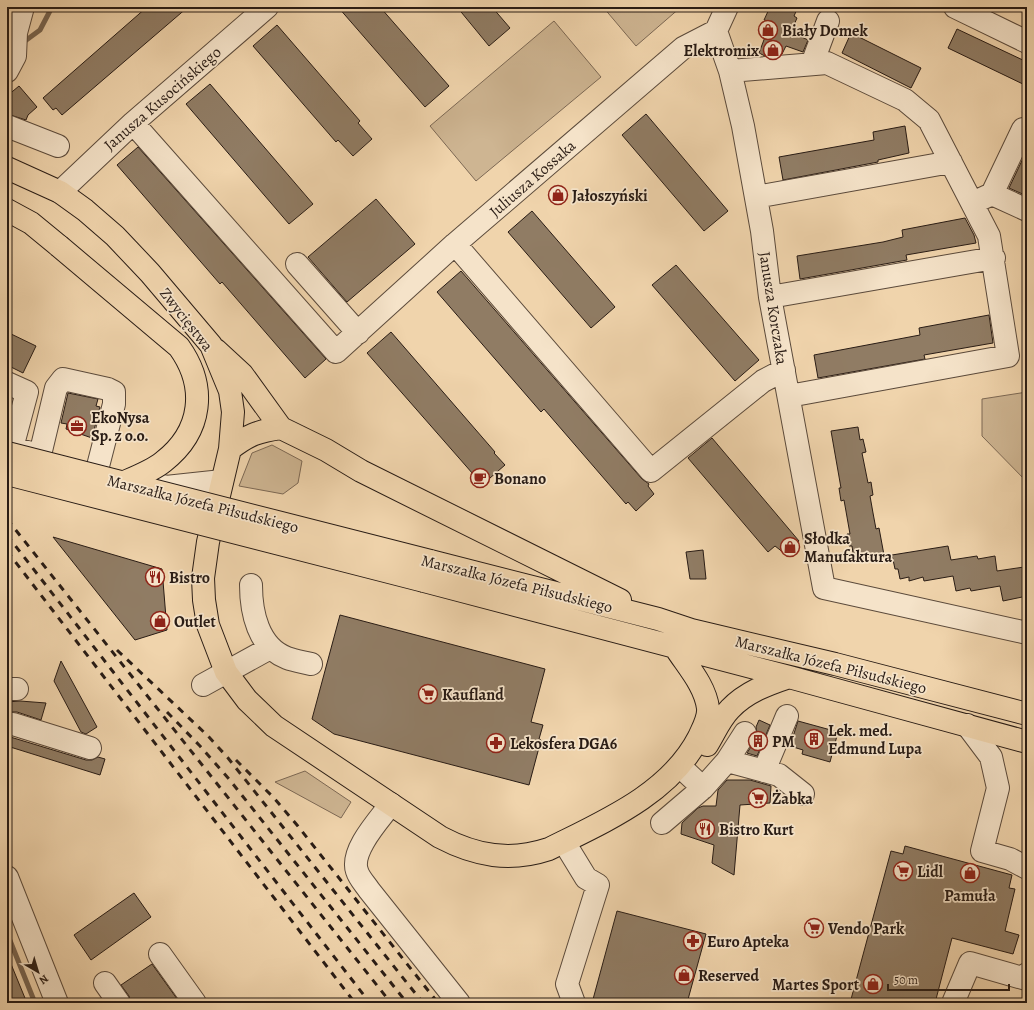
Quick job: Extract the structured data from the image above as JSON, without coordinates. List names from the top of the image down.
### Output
{
  "streets": {
    "main road": ["Zwycięstwa", "Marszałka Józefa Piłsudskiego"],
    "street": ["Janusza Kusocińskiego", "Juliusza Kossaka", "Janusza Korczaka"]
  },
  "crossings": [
    ["Janusza Kusocińskiego", "Juliusza Kossaka"],
    ["Janusza Kusocińskiego", "Zwycięstwa"],
    ["Juliusza Kossaka", "Janusza Korczaka"],
    ["Zwycięstwa", "Marszałka Józefa Piłsudskiego"]
  ],
  "places": {
    "shop": [
      "Biały Domek",
      "Elektromix",
      "Jałoszyński",
      "Słodka Manufaktura",
      "Outlet",
      "Pamuła",
      "Reserved",
      "Martes Sport"
    ],
    "office": ["EkoNysa Sp. z o.o."],
    "cafe": ["Bonano"],
    "restaurant": ["Bistro", "Bistro Kurt"],
    "supermarket": [
      "Kaufland",
      "Żabka",
      "Lidl",
      "Vendo Park"
    ],
    "building": ["Lek. med. Edmund Lupa", "PM"],
    "pharmacy": ["Lekosfera DGA6", "Euro Apteka"]
  },
  "scale_bar": "50 m",
  "north": "bottom right"
}
